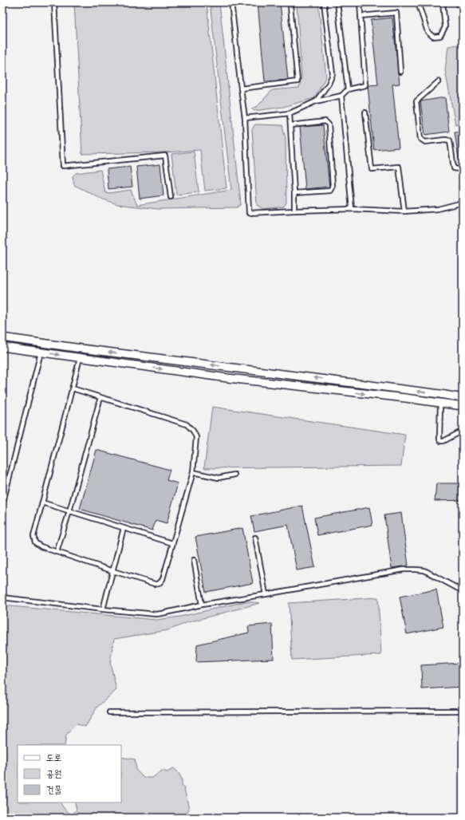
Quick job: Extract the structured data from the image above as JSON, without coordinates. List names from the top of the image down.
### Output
{
  "legend": ["도로", "공원", "건물"]
}
